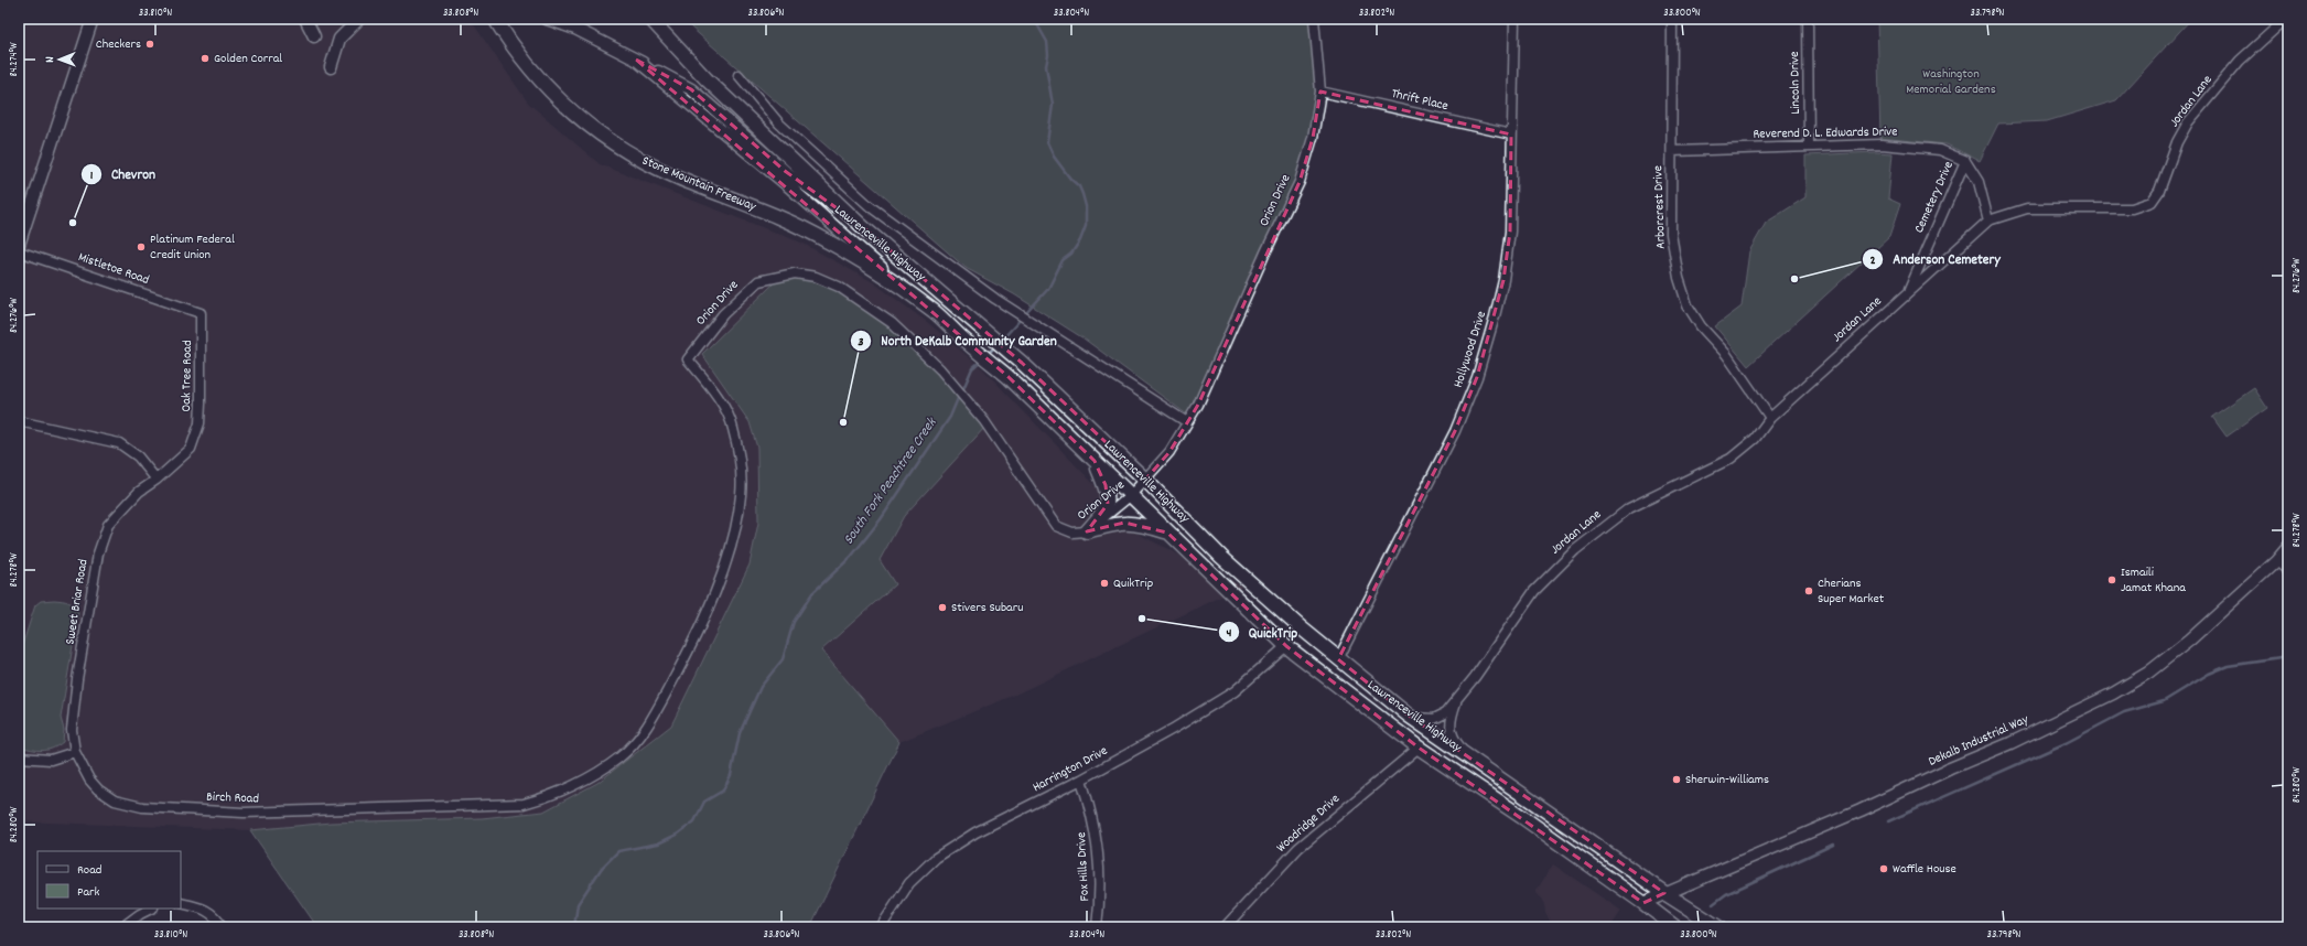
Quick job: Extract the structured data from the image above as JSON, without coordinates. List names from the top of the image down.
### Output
{
  "streets": {
    "highway": ["Stone Mountain Freeway", "Lawrenceville Highway"],
    "main road": ["Dekalb Industrial Way"],
    "street": [
      "Lincoln Drive",
      "Thrift Place",
      "Jordan Lane",
      "Reverend D. L. Edwards Drive",
      "Cemetery Drive",
      "Orion Drive",
      "Arborcrest Drive",
      "Mistletoe Road",
      "Hollywood Drive",
      "Oak Tree Road",
      "Sweet Briar Road",
      "Harrington Drive",
      "Birch Road",
      "Woodridge Drive",
      "Fox Hills Drive"
    ]
  },
  "crossings": [
    ["Lincoln Drive", "Reverend D. L. Edwards Drive"],
    ["Thrift Place", "Orion Drive"],
    ["Thrift Place", "Hollywood Drive"],
    ["Jordan Lane", "Cemetery Drive"],
    ["Jordan Lane", "Arborcrest Drive"],
    ["Jordan Lane", "Lawrenceville Highway"],
    ["Reverend D. L. Edwards Drive", "Cemetery Drive"],
    ["Reverend D. L. Edwards Drive", "Arborcrest Drive"],
    ["Stone Mountain Freeway", "Lawrenceville Highway"],
    ["Orion Drive", "Lawrenceville Highway"],
    ["Orion Drive", "Birch Road"],
    ["Lawrenceville Highway", "Hollywood Drive"],
    ["Lawrenceville Highway", "Dekalb Industrial Way"],
    ["Lawrenceville Highway", "Harrington Drive"],
    ["Lawrenceville Highway", "Woodridge Drive"],
    ["Mistletoe Road", "Oak Tree Road"],
    ["Oak Tree Road", "Sweet Briar Road"],
    ["Sweet Briar Road", "Birch Road"],
    ["Harrington Drive", "Fox Hills Drive"]
  ],
  "water": ["South Fork Peachtree Creek"],
  "parks": ["Washington Memorial Gardens"],
  "places": [
    "Checkers",
    "Golden Corral",
    "Chevron",
    "Platinum Federal Credit Union",
    "Anderson Cemetery",
    "North DeKalb Community Garden",
    "Ismaili Jamat Khana",
    "QuikTrip",
    "Cherians Super Market",
    "Stivers Subaru",
    "QuickTrip",
    "Sherwin-Williams",
    "Waffle House"
  ],
  "legend": ["Road", "Park"],
  "north": "left",
  "coordinates": [
    "33.810°N",
    "33.808°N",
    "33.806°N",
    "33.804°N",
    "33.802°N",
    "33.800°N",
    "33.798°N",
    "84.274°W",
    "84.276°W",
    "84.278°W",
    "84.280°W"
  ]
}
